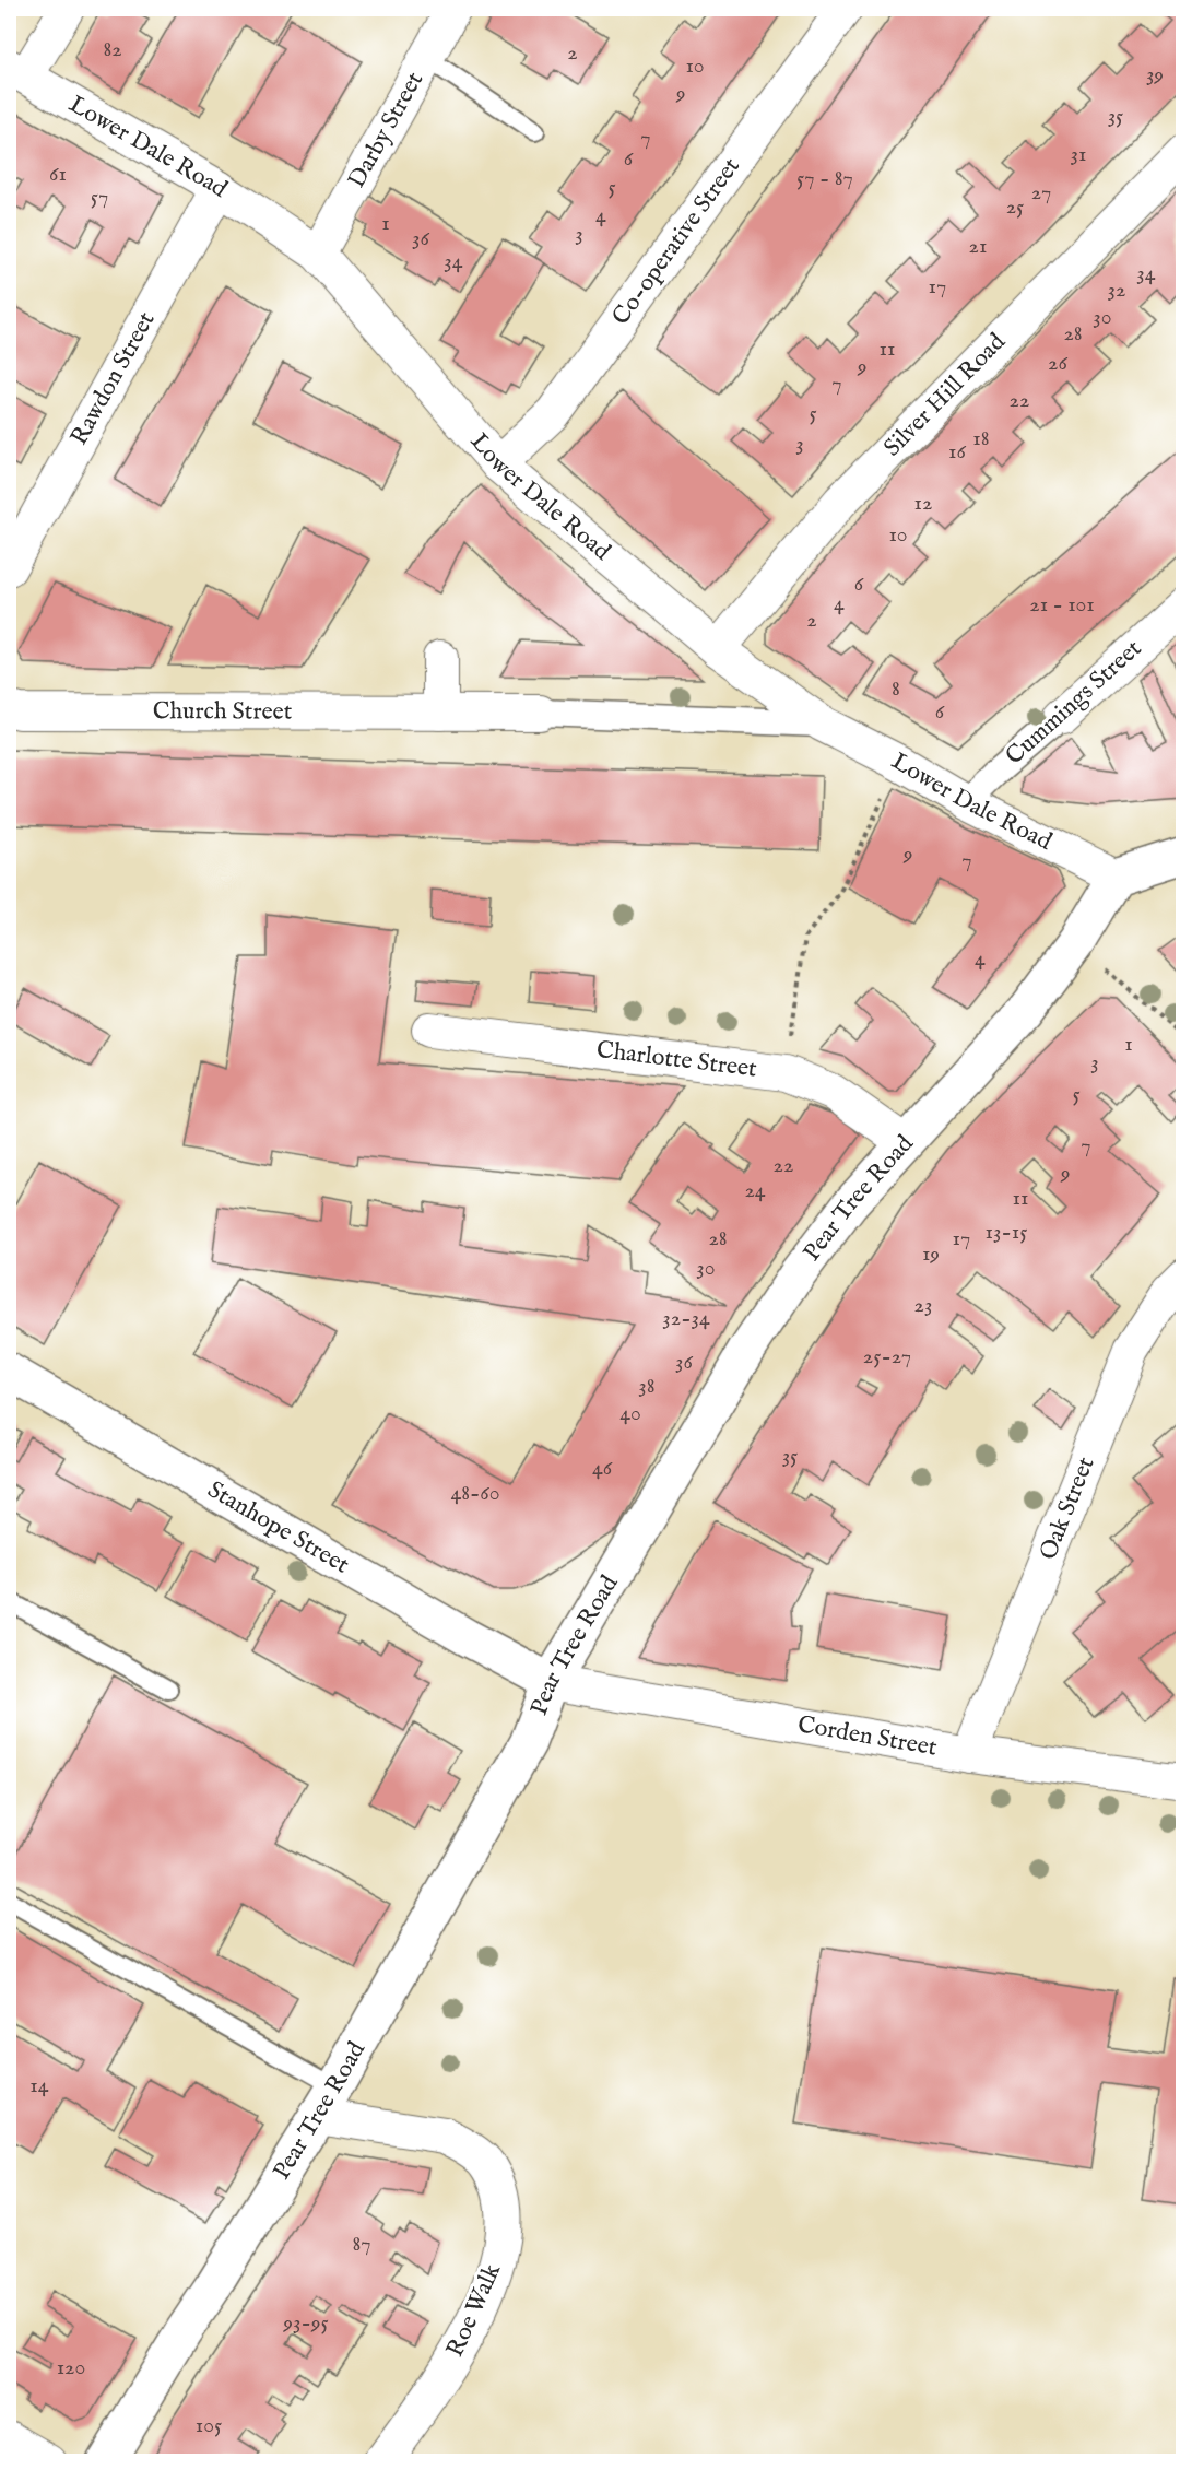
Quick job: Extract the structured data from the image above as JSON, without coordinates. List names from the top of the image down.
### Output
{
  "streets": {
    "street": [
      "Darby Street",
      "Lower Dale Road",
      "Co-operative Street",
      "Rawdon Street",
      "Silver Hill Road",
      "Cummings Street",
      "Church Street",
      "Charlotte Street",
      "Pear Tree Road",
      "Oak Street",
      "Stanhope Street",
      "Corden Street",
      "Roe Walk"
    ]
  },
  "crossings": [
    ["Darby Street", "Lower Dale Road"],
    ["Lower Dale Road", "Co-operative Street"],
    ["Lower Dale Road", "Rawdon Street"],
    ["Lower Dale Road", "Silver Hill Road"],
    ["Lower Dale Road", "Cummings Street"],
    ["Lower Dale Road", "Church Street"],
    ["Lower Dale Road", "Pear Tree Road"],
    ["Charlotte Street", "Pear Tree Road"],
    ["Pear Tree Road", "Stanhope Street"],
    ["Pear Tree Road", "Corden Street"],
    ["Pear Tree Road", "Roe Walk"],
    ["Oak Street", "Corden Street"],
    ["Stanhope Street", "Corden Street"]
  ],
  "house_numbers": [
    "82",
    "2",
    "10",
    "39",
    "9",
    "35",
    "7",
    "31",
    "6",
    "61",
    "57 - 87",
    "5",
    "27",
    "57",
    "25",
    "4",
    "1",
    "3",
    "36",
    "21",
    "34",
    "34",
    "17",
    "32",
    "30",
    "28",
    "11",
    "26",
    "9",
    "7",
    "22",
    "5",
    "18",
    "3",
    "16",
    "12",
    "10",
    "6",
    "4",
    "21 - 101",
    "2",
    "8",
    "6",
    "9",
    "7",
    "4",
    "1",
    "3",
    "5",
    "7",
    "22",
    "9",
    "24",
    "11",
    "13-15",
    "28",
    "17",
    "19",
    "30",
    "23",
    "32-34",
    "25-27",
    "36",
    "38",
    "40",
    "35",
    "46",
    "48-60",
    "14",
    "87",
    "93-95",
    "120",
    "105"
  ]
}
